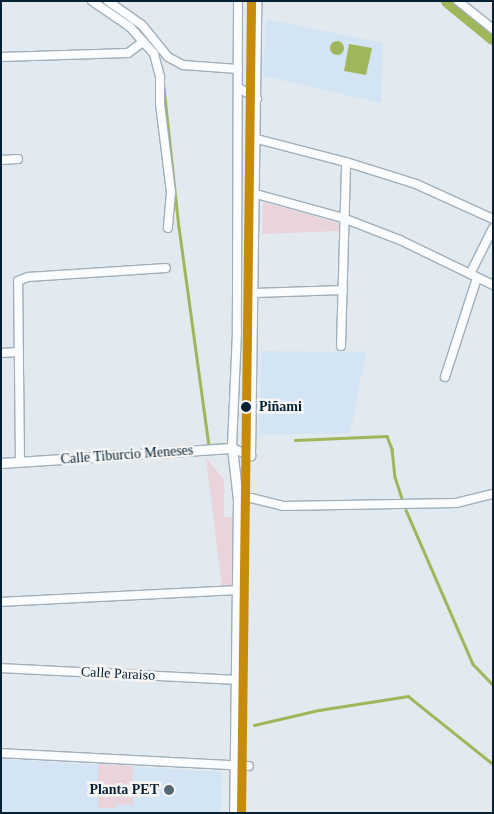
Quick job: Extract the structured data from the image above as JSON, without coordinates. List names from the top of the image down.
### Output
{
  "streets": {
    "street": ["Calle Tiburcio Meneses", "Calle Paraiso"]
  },
  "places": ["Piñami", "Planta PET"]
}
